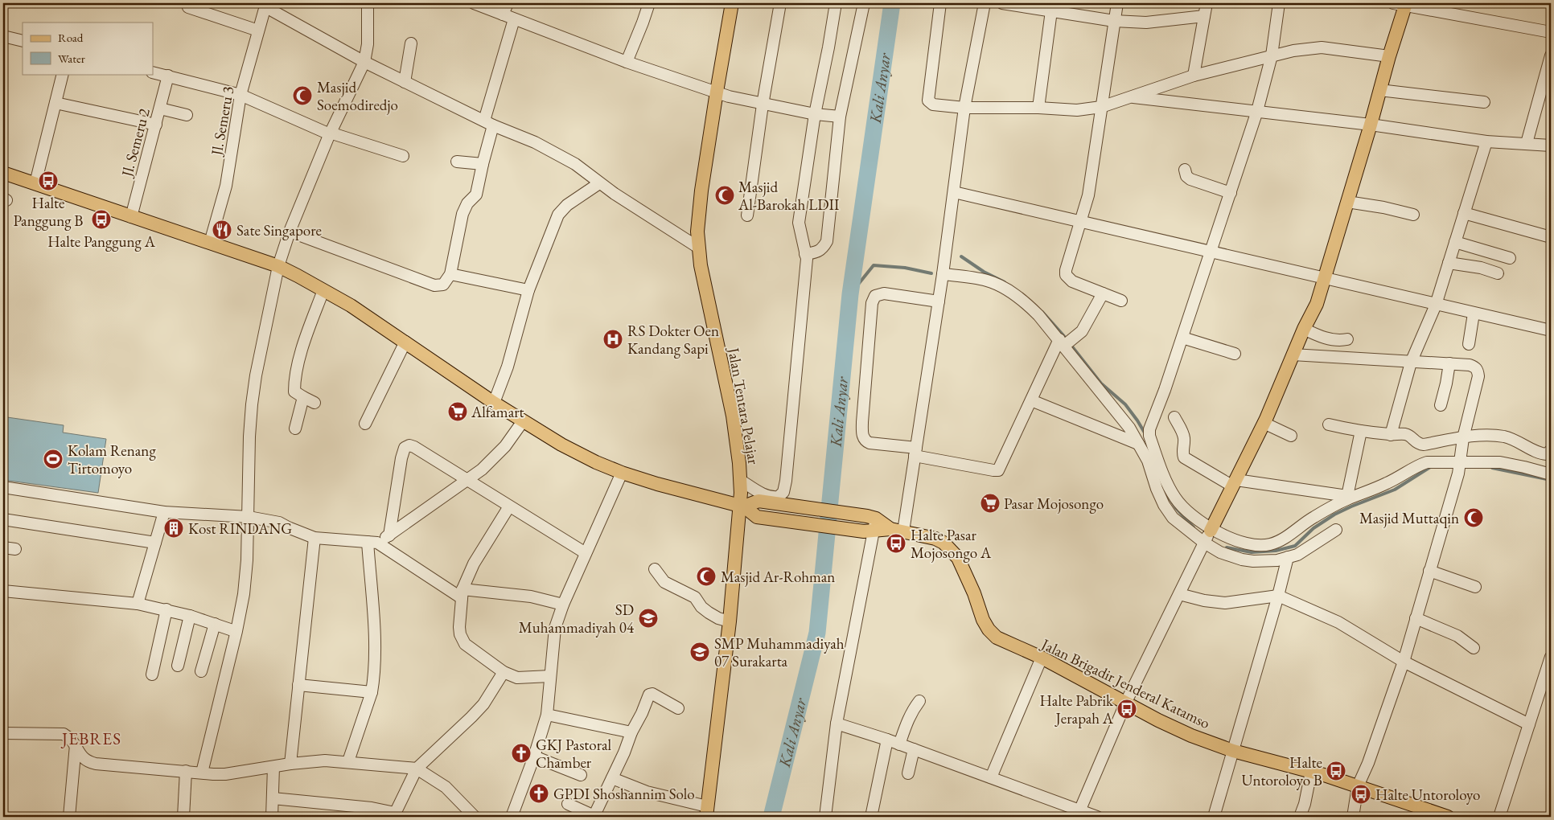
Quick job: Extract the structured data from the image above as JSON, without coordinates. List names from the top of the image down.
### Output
{
  "streets": {
    "main road": ["Jalan Tentara Pelajar", "Jalan Brigadir Jenderal Katamso"],
    "street": ["Jl. Semeru 3", "Jl. Semeru 2"]
  },
  "districts": ["JEBRES"],
  "water": ["Kali Anyar"],
  "places": {
    "mosque": [
      "Masjid Soemodiredjo",
      "Masjid Al-Barokah LDII",
      "Masjid Muttaqin",
      "Masjid Ar-Rohman"
    ],
    "bus stop": [
      "Halte Panggung B",
      "Halte Panggung A",
      "Halte Pasar Mojosongo A",
      "Halte Pabrik Jerapah A",
      "Halte Untoroloyo B",
      "Halte Untoroloyo"
    ],
    "restaurant": ["Sate Singapore"],
    "hospital": ["RS Dokter Oen Kandang Sapi"],
    "supermarket": ["Alfamart", "Pasar Mojosongo"],
    "sports": ["Kolam Renang Tirtomoyo"],
    "building": ["Kost RINDANG"],
    "school or university": ["SD Muhammadiyah 04", "SMP Muhammadiyah 07 Surakarta"],
    "church": ["GKJ Pastoral Chamber", "GPDI Shoshannim Solo"]
  },
  "legend": ["Road", "Water"]
}
